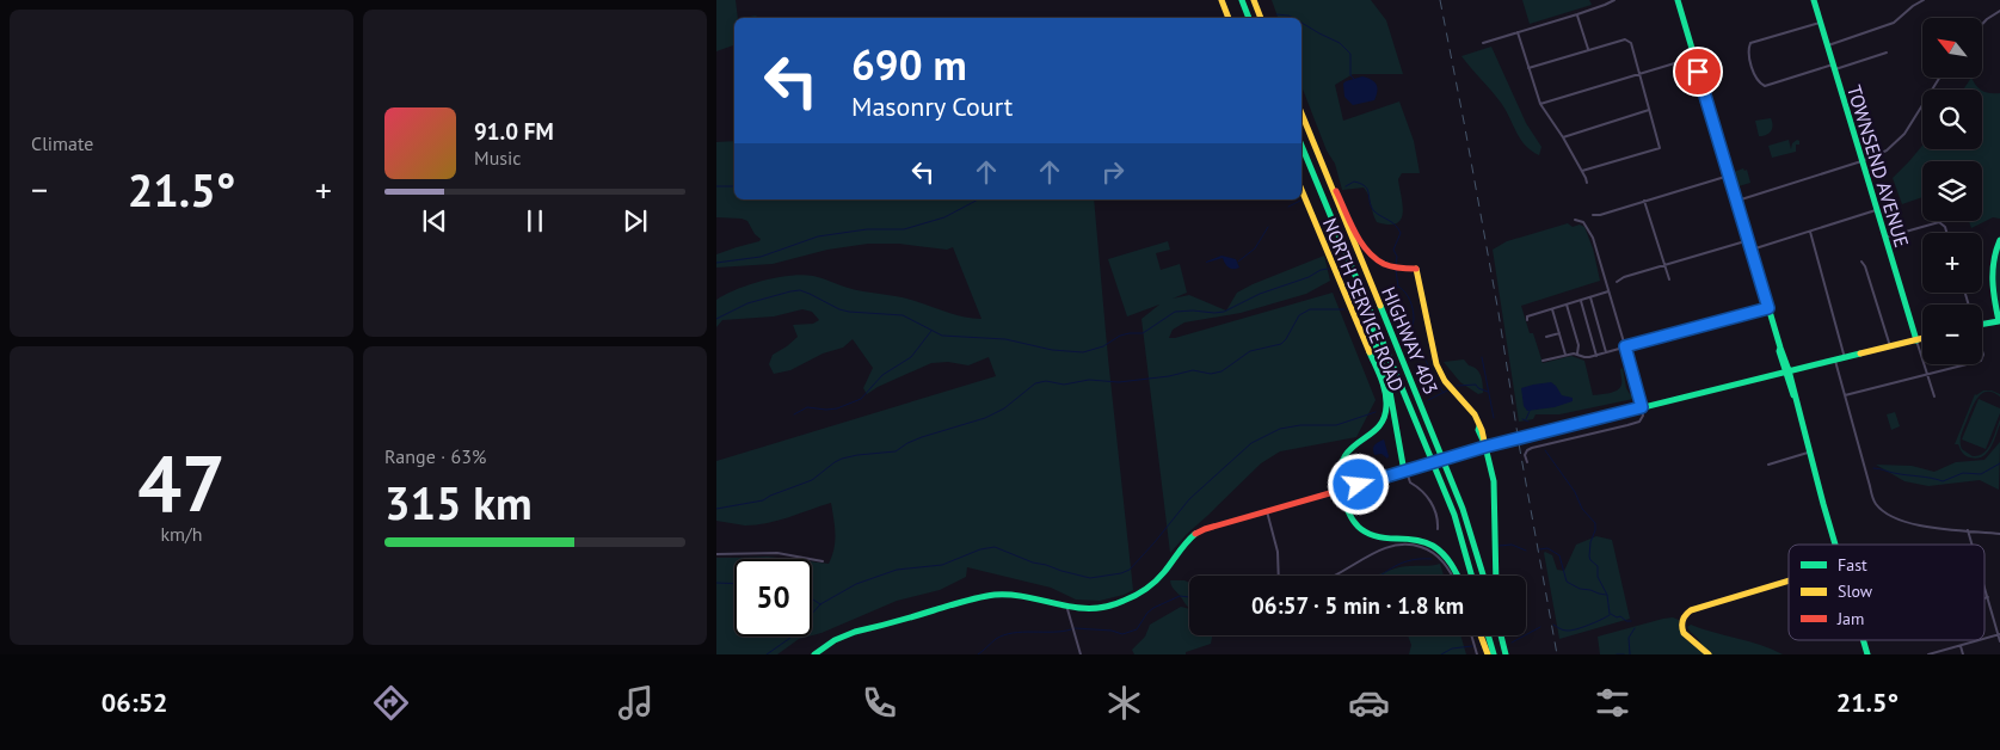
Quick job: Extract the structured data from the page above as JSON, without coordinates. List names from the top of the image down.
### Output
{
  "streets": {
    "main road": ["TOWNSEND AVENUE", "NORTH SERVICE ROAD", "HIGHWAY 403"]
  },
  "legend": ["Fast", "Slow", "Jam"],
  "north": "top left",
  "page": {
    "tile": [
      "Climate",
      ["47", "km/h"],
      ["Range · 63%", "315 km"]
    ],
    "map_buttons": ["+", "−"],
    "turn": ["690 m", "Masonry Court"],
    "song": ["91.0 FM", "Music"],
    "heat": ["−", "21.5°", "+"],
    "limit": "50",
    "trip": "06:57 · 5 min · 1.8 km",
    "tabs": ["06:52", "21.5°"]
  }
}
